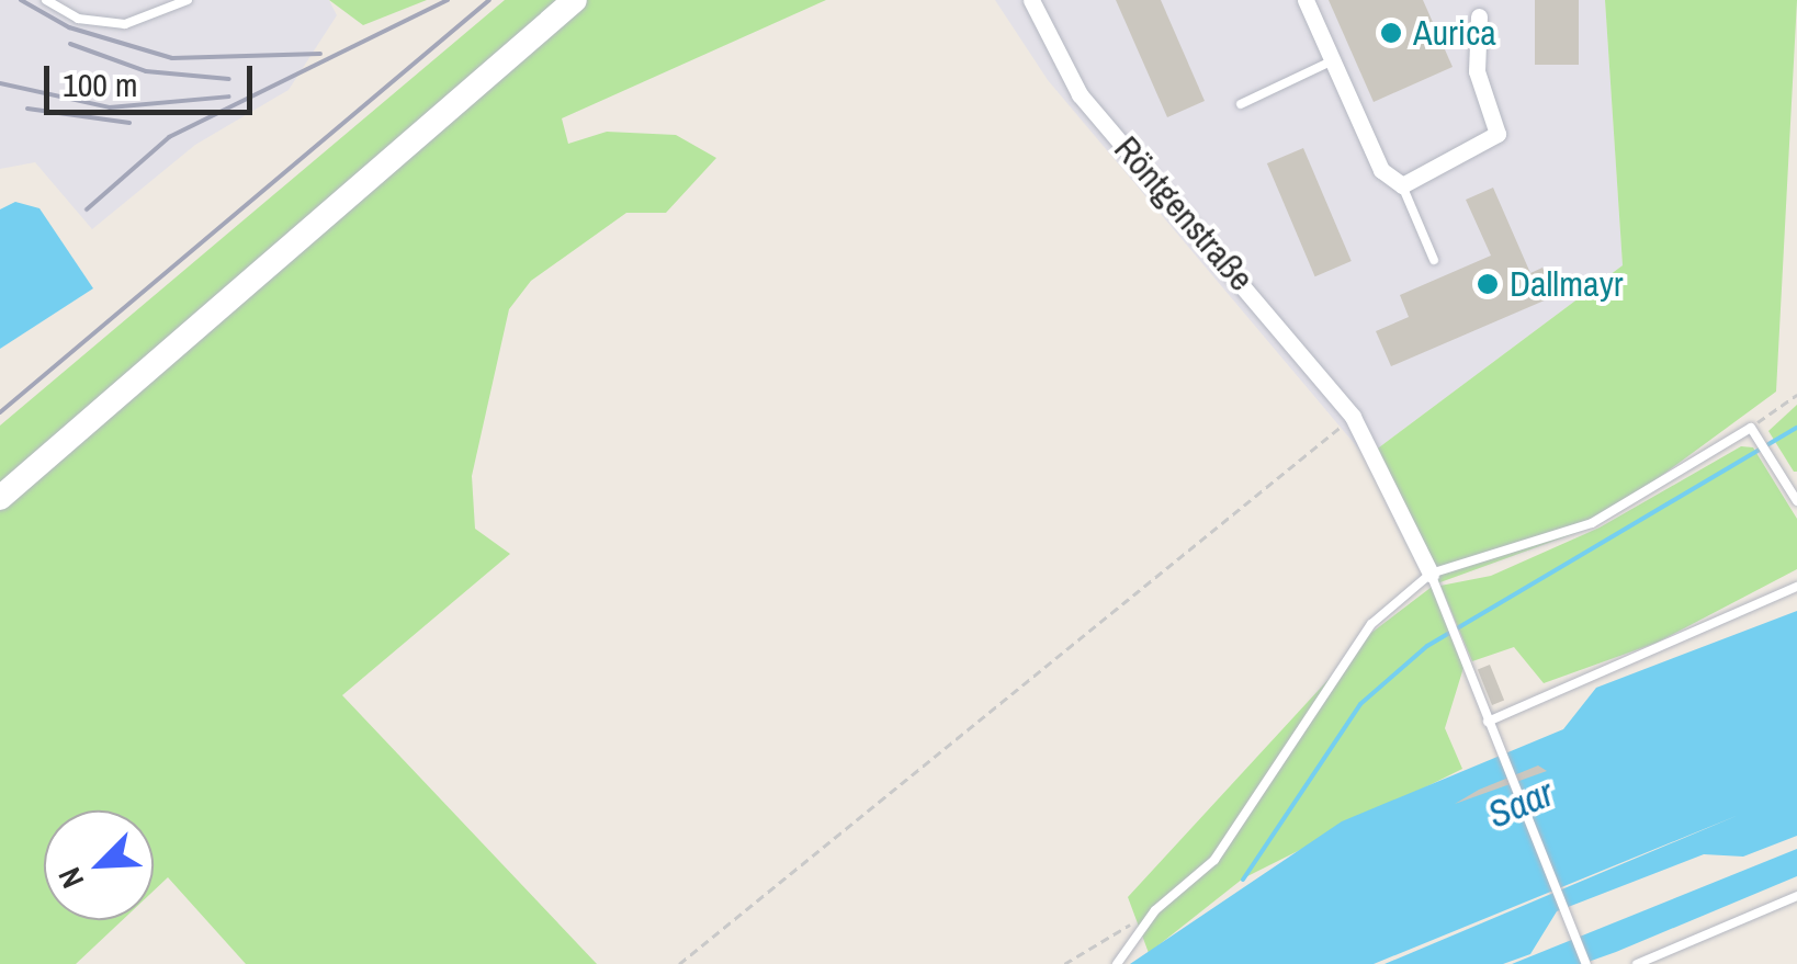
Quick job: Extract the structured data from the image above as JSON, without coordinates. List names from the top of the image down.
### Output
{
  "streets": {
    "street": ["Röntgenstraße"]
  },
  "water": ["Saar"],
  "places": ["Aurica", "Dallmayr"],
  "scale_bar": "100 m",
  "north": "bottom left"
}
